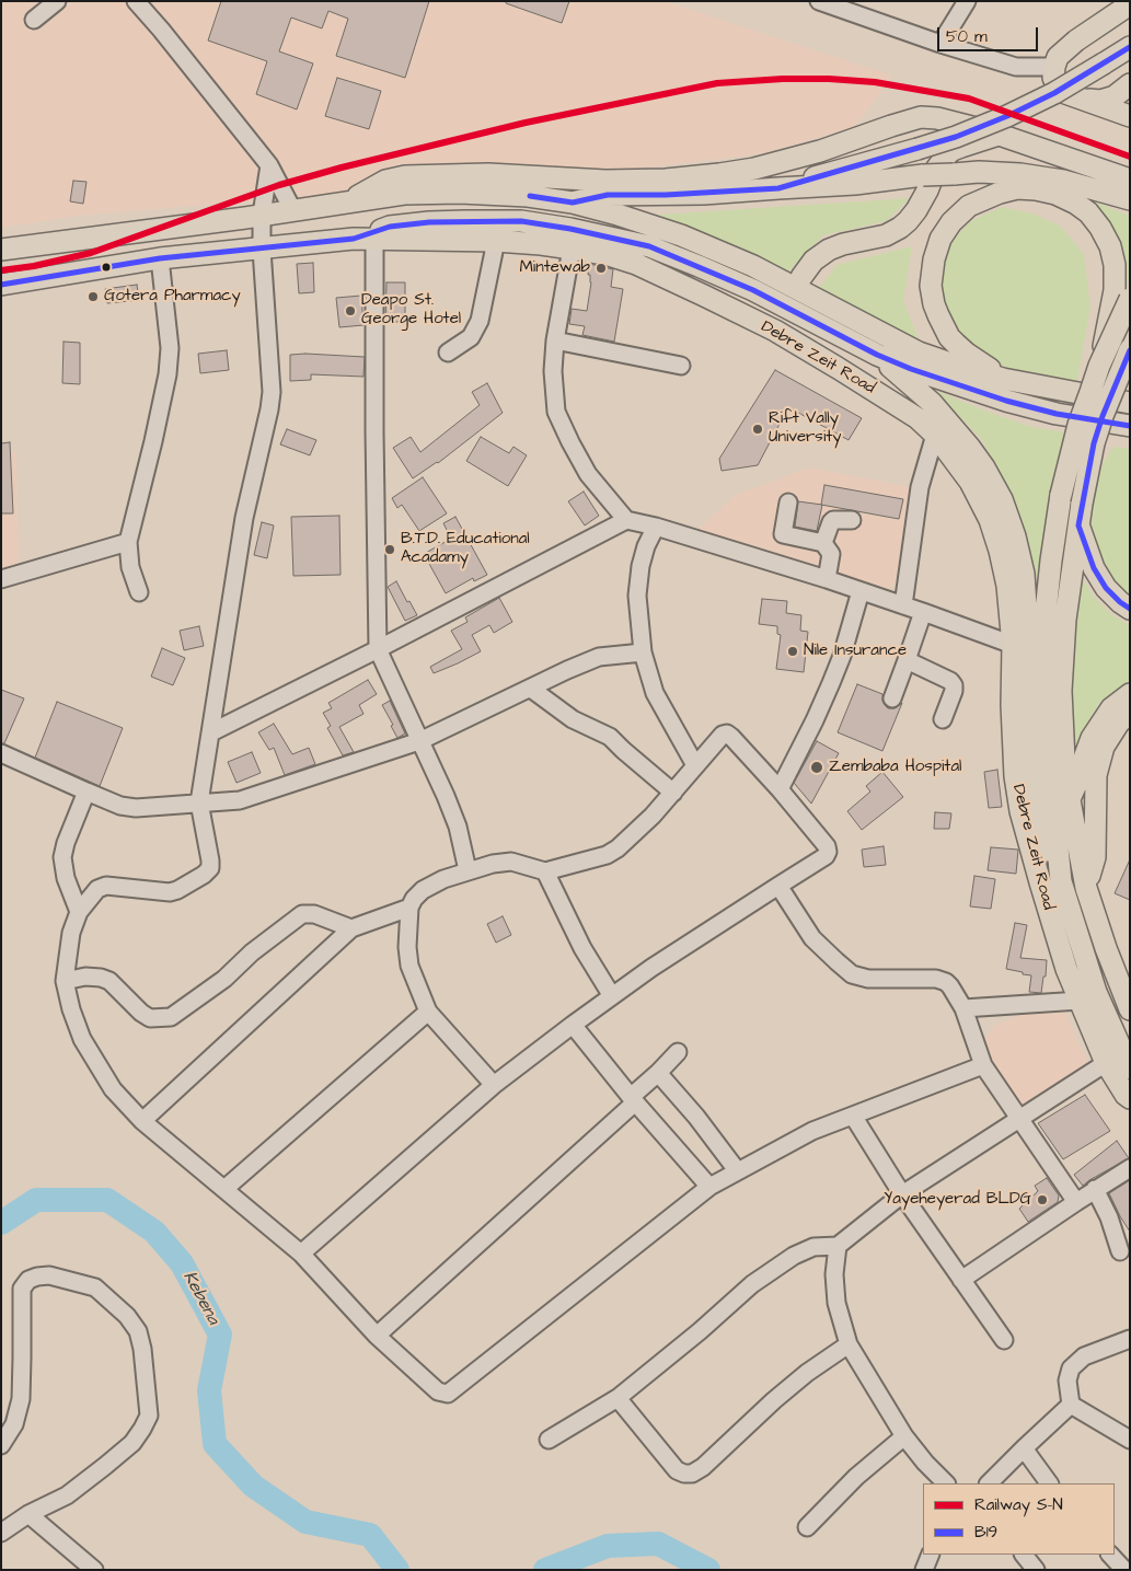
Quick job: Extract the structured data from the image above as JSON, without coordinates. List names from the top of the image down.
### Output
{
  "streets": {
    "main road": ["Debre Zeit Road"]
  },
  "water": ["Kebena"],
  "places": [
    "Mintewab",
    "Gotera Pharmacy",
    "Deapo St. George Hotel",
    "Rift Vally University",
    "B.T.D. Educational Acadamy",
    "Nile Insurance",
    "Zembaba Hospital",
    "Yayeheyerad BLDG"
  ],
  "lines": ["transit line B19", "rail line S-N"],
  "legend": ["Railway S-N", "B19"],
  "scale_bar": "50 m"
}
